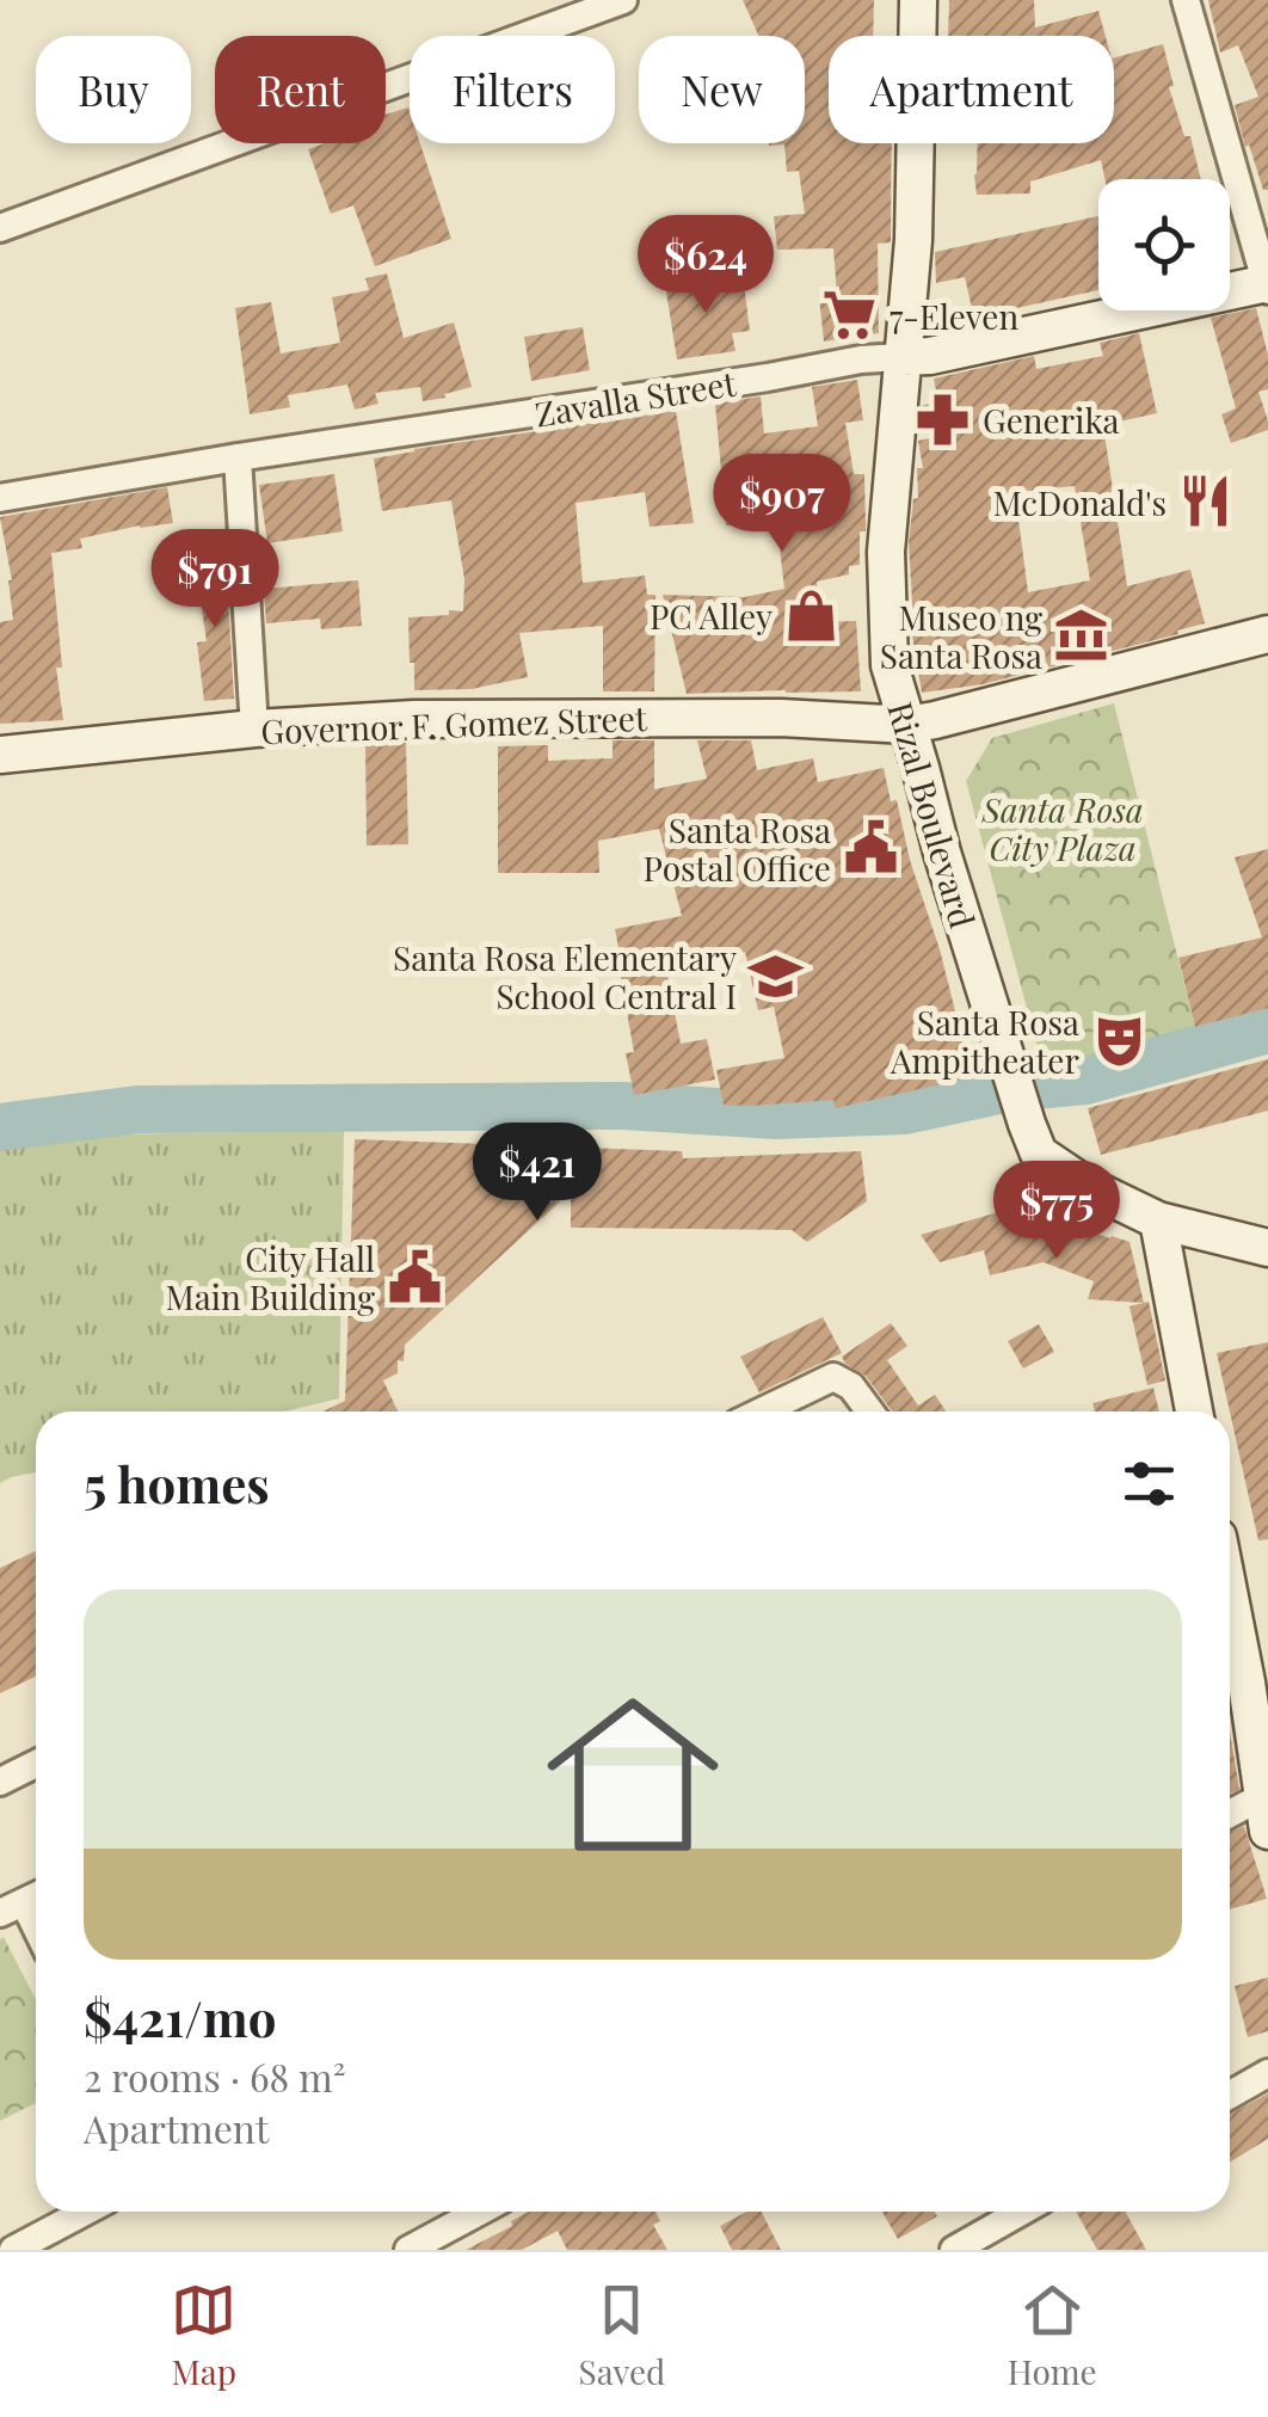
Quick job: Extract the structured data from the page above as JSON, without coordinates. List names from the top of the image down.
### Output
{
  "streets": {
    "main road": ["Zavalla Street", "Governor F. Gomez Street", "Rizal Boulevard"]
  },
  "crossings": [
    ["Zavalla Street", "Rizal Boulevard"],
    ["Governor F. Gomez Street", "Rizal Boulevard"]
  ],
  "parks": ["Santa Rosa City Plaza"],
  "places": {
    "supermarket": ["7-Eleven"],
    "pharmacy": ["Generika"],
    "restaurant": ["McDonald's"],
    "shop": ["PC Alley"],
    "museum": ["Museo ng Santa Rosa"],
    "public building": ["Santa Rosa Postal Office", "City Hall Main Building"],
    "school or university": ["Santa Rosa Elementary School Central I"],
    "theatre": ["Santa Rosa Ampitheater"]
  },
  "page": {
    "chip": [
      "Buy",
      "Rent",
      "Filters",
      "New",
      "Apartment"
    ],
    "price": [
      "$624",
      "$907",
      "$791",
      "$421",
      "$775"
    ],
    "heading": "5 homes",
    "list": [
      {
        "name": "$421/mo",
        "note": "2 rooms · 68 m² · Apartment"
      }
    ],
    "tabs": ["Map", "Saved", "Home"]
  }
}
